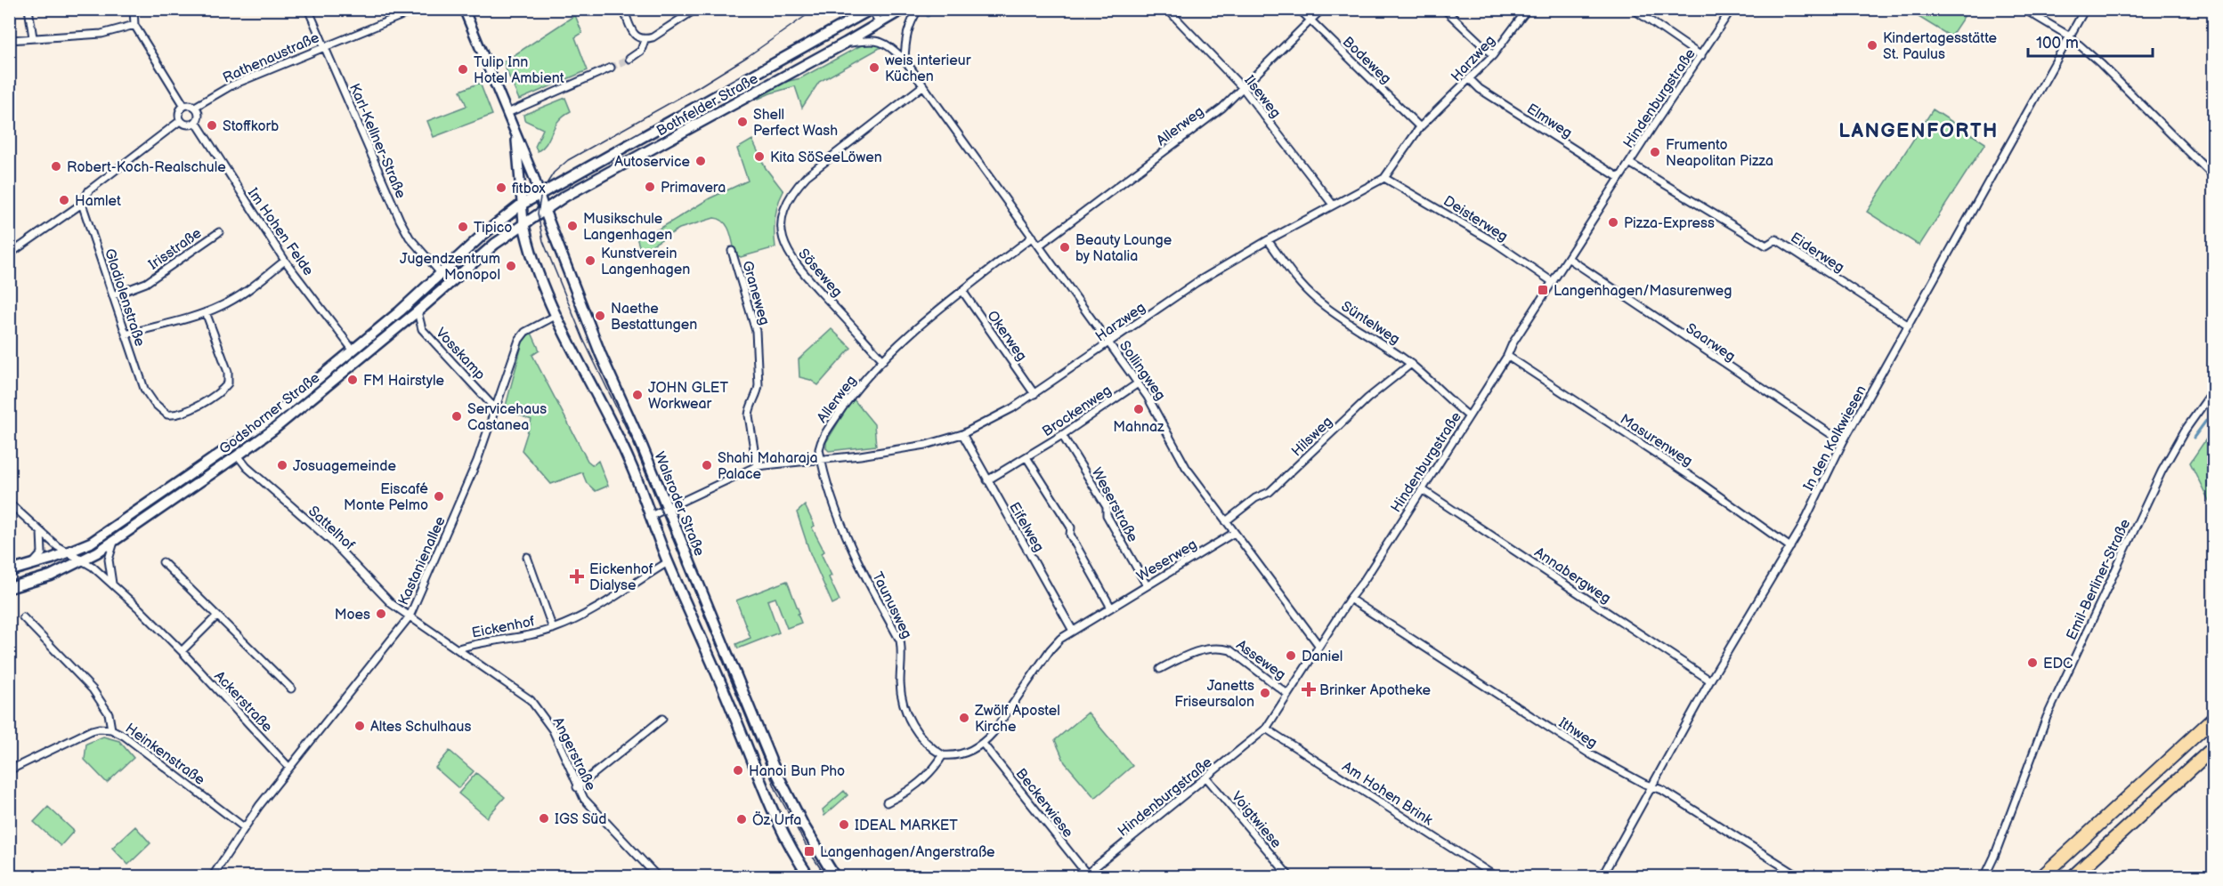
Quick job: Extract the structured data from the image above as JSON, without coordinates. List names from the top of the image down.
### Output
{
  "streets": {
    "main road": ["Bothfelder Straße", "Godshorner Straße", "Walsroder Straße"],
    "street": [
      "Rathenaustraße",
      "Harzweg",
      "Bodeweg",
      "Ilseweg",
      "Hindenburgstraße",
      "Elmweg",
      "Allerweg",
      "Karl-Kellner-Straße",
      "Deisterweg",
      "Im Hohen Felde",
      "Irisstraße",
      "Eiderweg",
      "Söseweg",
      "Graneweg",
      "Gladiolenstraße",
      "Süntelweg",
      "Okerweg",
      "Saarweg",
      "Vosskamp",
      "Sollingweg",
      "Brockenweg",
      "Hilsweg",
      "In den Kolkwiesen",
      "Masurenweg",
      "Weserstraße",
      "Eifelweg",
      "Sattelhof",
      "Weserweg",
      "Kastanienallee",
      "Annabergweg",
      "Emil-Berliner-Straße",
      "Taunusweg",
      "Eickenhof",
      "Asseweg",
      "Ackerstraße",
      "Ithweg",
      "Heinkenstraße",
      "Angerstraße",
      "Am Hohen Brink",
      "Beckerwiese",
      "Voigtwiese"
    ]
  },
  "crossings": [
    ["Rathenaustraße", "Karl-Kellner-Straße"],
    ["Rathenaustraße", "Im Hohen Felde"],
    ["Harzweg", "Bodeweg"],
    ["Harzweg", "Ilseweg"],
    ["Harzweg", "Elmweg"],
    ["Harzweg", "Allerweg"],
    ["Harzweg", "Deisterweg"],
    ["Harzweg", "Graneweg"],
    ["Harzweg", "Süntelweg"],
    ["Harzweg", "Okerweg"],
    ["Harzweg", "Sollingweg"],
    ["Harzweg", "Walsroder Straße"],
    ["Harzweg", "Eifelweg"],
    ["Harzweg", "Taunusweg"],
    ["Bodeweg", "Allerweg"],
    ["Ilseweg", "Allerweg"],
    ["Hindenburgstraße", "Elmweg"],
    ["Hindenburgstraße", "Deisterweg"],
    ["Hindenburgstraße", "Eiderweg"],
    ["Hindenburgstraße", "Süntelweg"],
    ["Hindenburgstraße", "Saarweg"],
    ["Hindenburgstraße", "Sollingweg"],
    ["Hindenburgstraße", "Masurenweg"],
    ["Hindenburgstraße", "Annabergweg"],
    ["Hindenburgstraße", "Asseweg"],
    ["Hindenburgstraße", "Ithweg"],
    ["Hindenburgstraße", "Am Hohen Brink"],
    ["Hindenburgstraße", "Beckerwiese"],
    ["Hindenburgstraße", "Voigtwiese"],
    ["Bothfelder Straße", "Sollingweg"],
    ["Bothfelder Straße", "Godshorner Straße"],
    ["Bothfelder Straße", "Walsroder Straße"],
    ["Allerweg", "Söseweg"],
    ["Allerweg", "Okerweg"],
    ["Allerweg", "Sollingweg"],
    ["Allerweg", "Taunusweg"],
    ["Karl-Kellner-Straße", "Godshorner Straße"],
    ["Im Hohen Felde", "Godshorner Straße"],
    ["Irisstraße", "Gladiolenstraße"],
    ["Eiderweg", "In den Kolkwiesen"],
    ["Söseweg", "Sollingweg"],
    ["Süntelweg", "Hilsweg"],
    ["Saarweg", "In den Kolkwiesen"],
    ["Vosskamp", "Godshorner Straße"],
    ["Vosskamp", "Kastanienallee"],
    ["Sollingweg", "Brockenweg"],
    ["Sollingweg", "Hilsweg"],
    ["Sollingweg", "Weserweg"],
    ["Brockenweg", "Weserstraße"],
    ["Brockenweg", "Eifelweg"],
    ["Godshorner Straße", "Walsroder Straße"],
    ["Godshorner Straße", "Sattelhof"],
    ["Godshorner Straße", "Ackerstraße"],
    ["In den Kolkwiesen", "Masurenweg"],
    ["In den Kolkwiesen", "Annabergweg"],
    ["In den Kolkwiesen", "Ithweg"],
    ["Walsroder Straße", "Kastanienallee"],
    ["Walsroder Straße", "Eickenhof"],
    ["Weserstraße", "Weserweg"],
    ["Eifelweg", "Weserweg"],
    ["Sattelhof", "Kastanienallee"],
    ["Sattelhof", "Angerstraße"],
    ["Weserweg", "Taunusweg"],
    ["Weserweg", "Beckerwiese"],
    ["Kastanienallee", "Ackerstraße"],
    ["Kastanienallee", "Heinkenstraße"],
    ["Kastanienallee", "Angerstraße"],
    ["Eickenhof", "Angerstraße"]
  ],
  "districts": ["LANGENFORTH"],
  "places": {
    "other": [
      "Kindertagesstätte St. Paulus",
      "weis interieur Küchen",
      "Tulip Inn Hotel Ambient",
      "Shell Perfect Wash",
      "Stoffkorb",
      "Frumento Neapolitan Pizza",
      "Kita SöSeeLöwen",
      "Autoservice",
      "Robert-Koch-Realschule",
      "Primavera",
      "fitbox",
      "Hamlet",
      "Pizza-Express",
      "Musikschule Langenhagen",
      "Tipico",
      "Beauty Lounge by Natalia",
      "Kunstverein Langenhagen",
      "Jugendzentrum Monopol",
      "Naethe Bestattungen",
      "FM Hairstyle",
      "JOHN GLET Workwear",
      "Mahnaz",
      "Servicehaus Castanea",
      "Josuagemeinde",
      "Shahi Maharaja Palace",
      "Eiscafé Monte Pelmo",
      "Moes",
      "Daniel",
      "EDC",
      "Janetts Friseursalon",
      "Zwölf Apostel Kirche",
      "Altes Schulhaus",
      "Hanoi Bun Pho",
      "IGS Süd",
      "Öz Urfa",
      "IDEAL MARKET"
    ],
    "transit": ["Langenhagen/Masurenweg", "Langenhagen/Angerstraße"],
    "health": ["Eickenhof Dialyse", "Brinker Apotheke"]
  },
  "scale_bar": "100 m"
}
